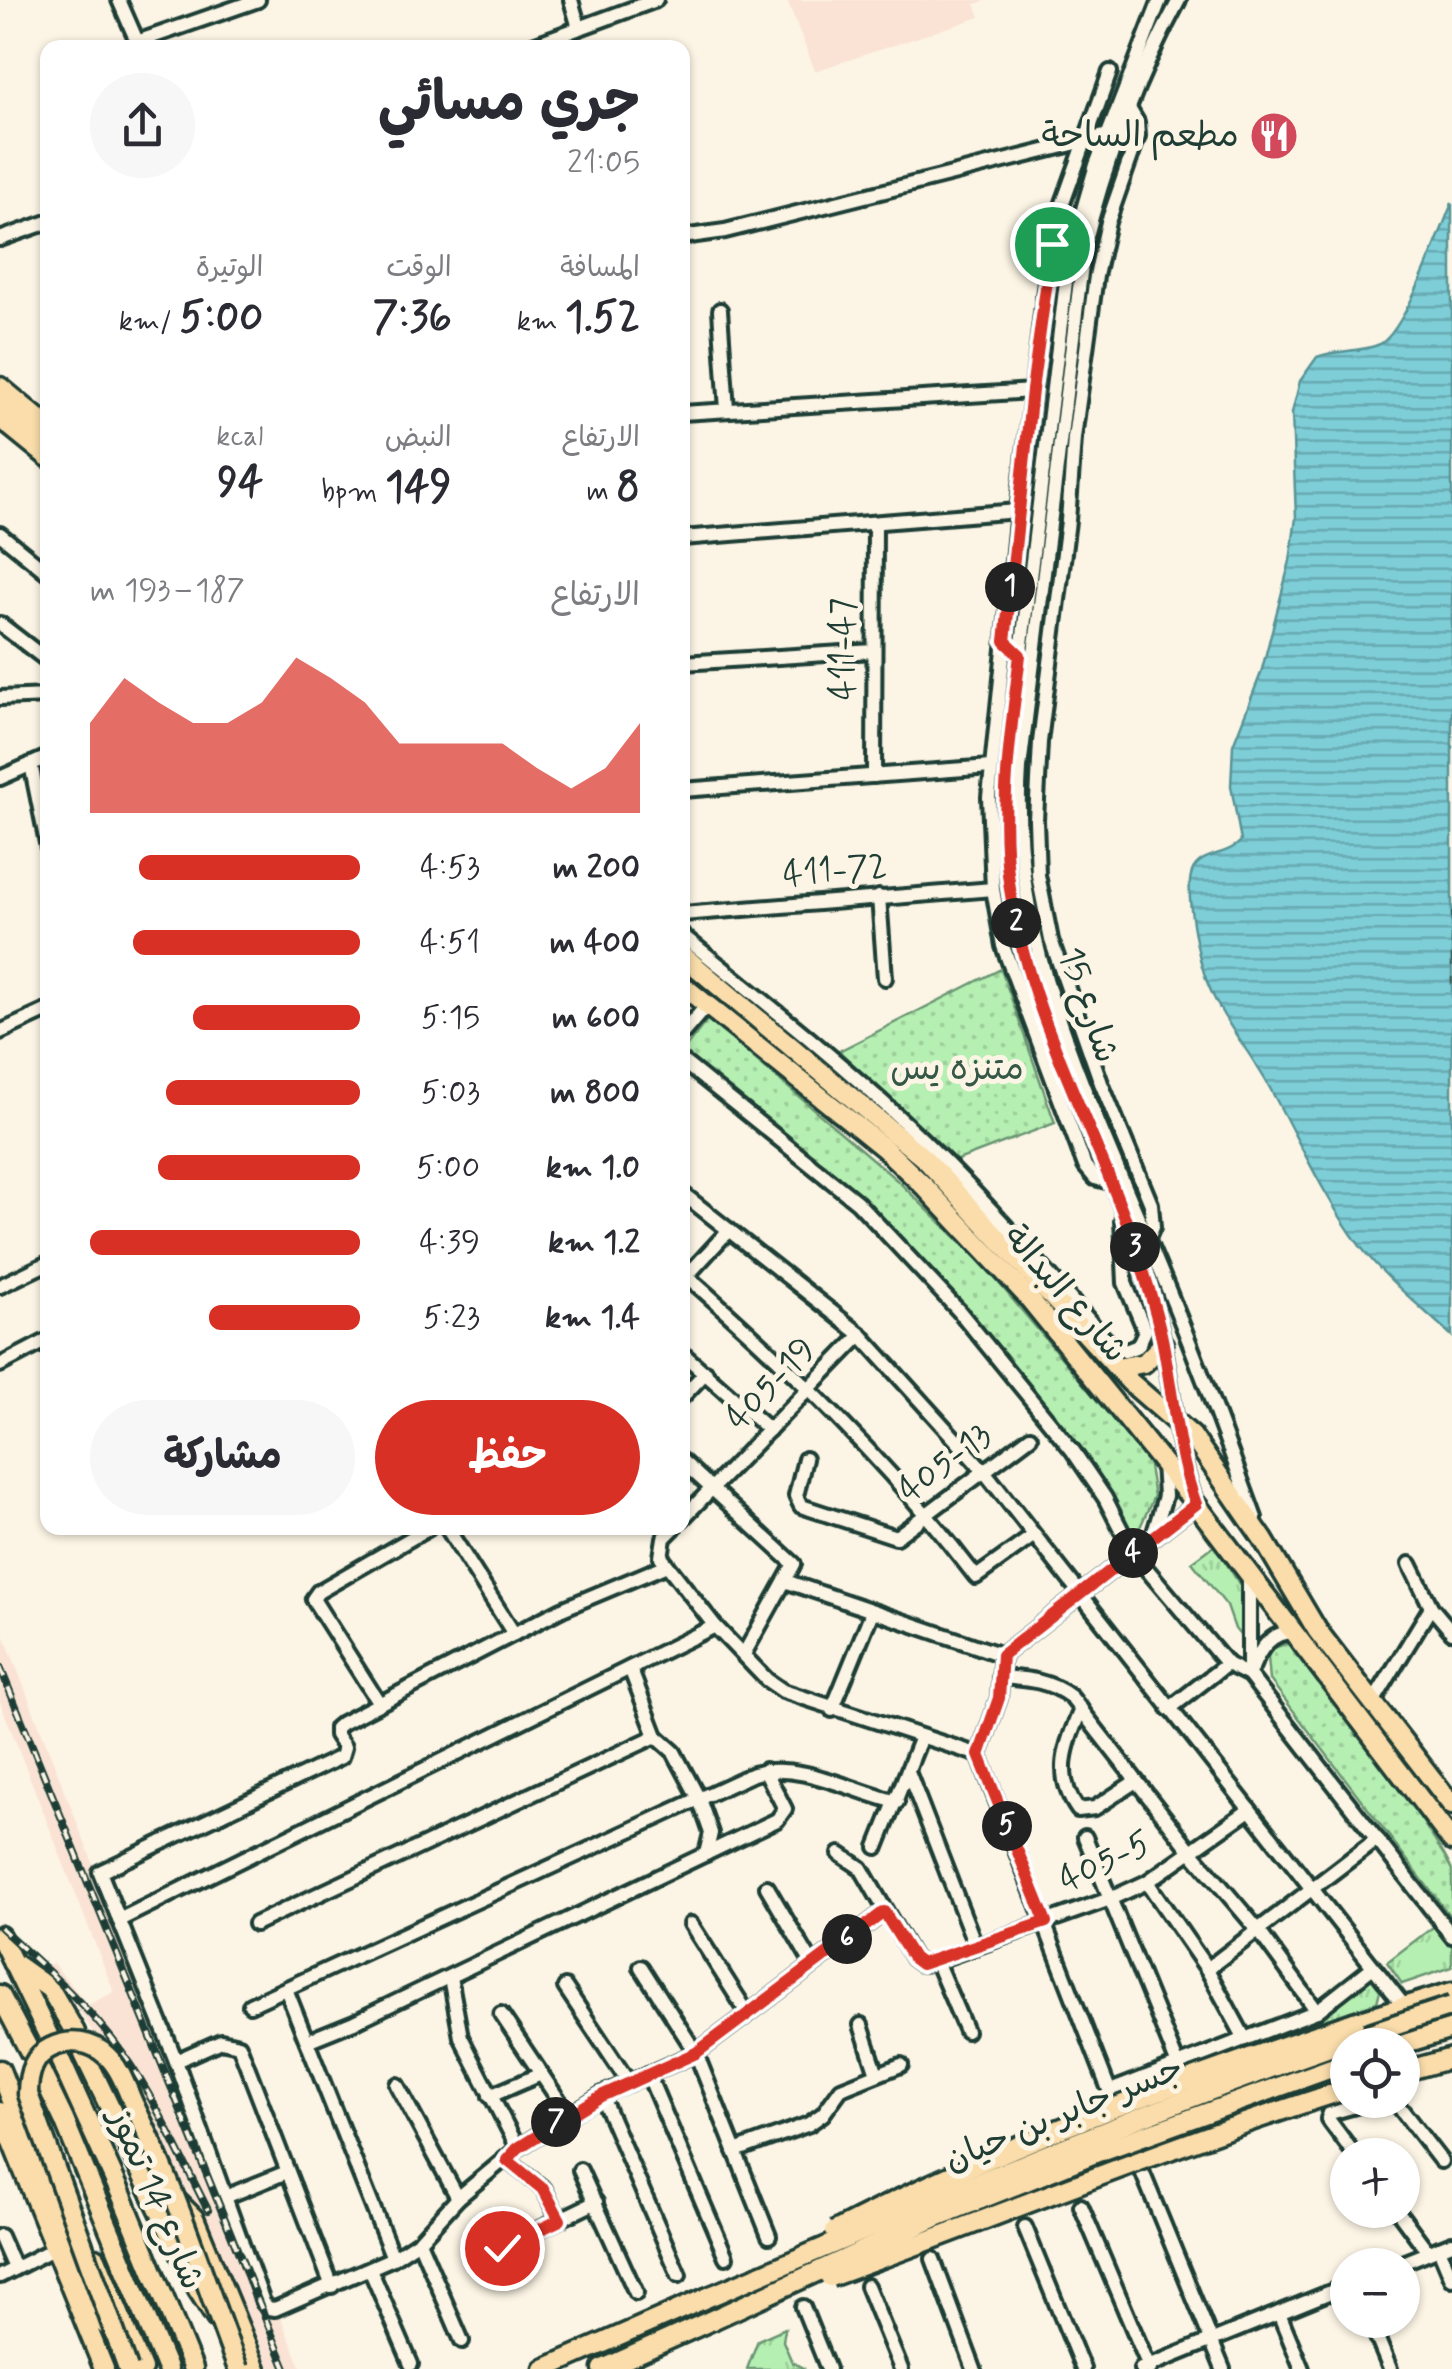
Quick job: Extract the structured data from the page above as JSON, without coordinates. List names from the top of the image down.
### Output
{
  "streets": {
    "main road": ["شارع البدالة", "جسر جابر بن حيان", "شارع 14 تموز"],
    "street": [
      "411-47",
      "411-72",
      "شارع 15",
      "405-19",
      "405-13",
      "405-5"
    ]
  },
  "crossings": [
    ["شارع 15", "شارع البدالة"]
  ],
  "parks": ["متنزه يس"],
  "places": {
    "restaurant": ["مطعم الساحة"]
  },
  "page": {
    "heading": ["جري مسائي", "21:05"],
    "stats": [
      ["المسافة", "1.52 km"],
      ["الوقت", "7:36"],
      ["الوتيرة", "5:00 /km"],
      ["الارتفاع", "8 m"],
      ["النبض", "149 bpm"],
      ["kcal", "94"]
    ],
    "chart": ["الارتفاع", "187–193 m"],
    "pins": [
      "1",
      "2",
      "3",
      "4",
      "5",
      "6",
      "7"
    ],
    "list": [
      {
        "name": "200 m",
        "note": "4:53"
      },
      {
        "name": "400 m",
        "note": "4:51"
      },
      {
        "name": "600 m",
        "note": "5:15"
      },
      {
        "name": "800 m",
        "note": "5:03"
      },
      {
        "name": "1.0 km",
        "note": "5:00"
      },
      {
        "name": "1.2 km",
        "note": "4:39"
      },
      {
        "name": "1.4 km",
        "note": "5:23"
      }
    ],
    "buttons": ["حفظ", "مشاركة"],
    "map_buttons": ["+", "−"]
  }
}
